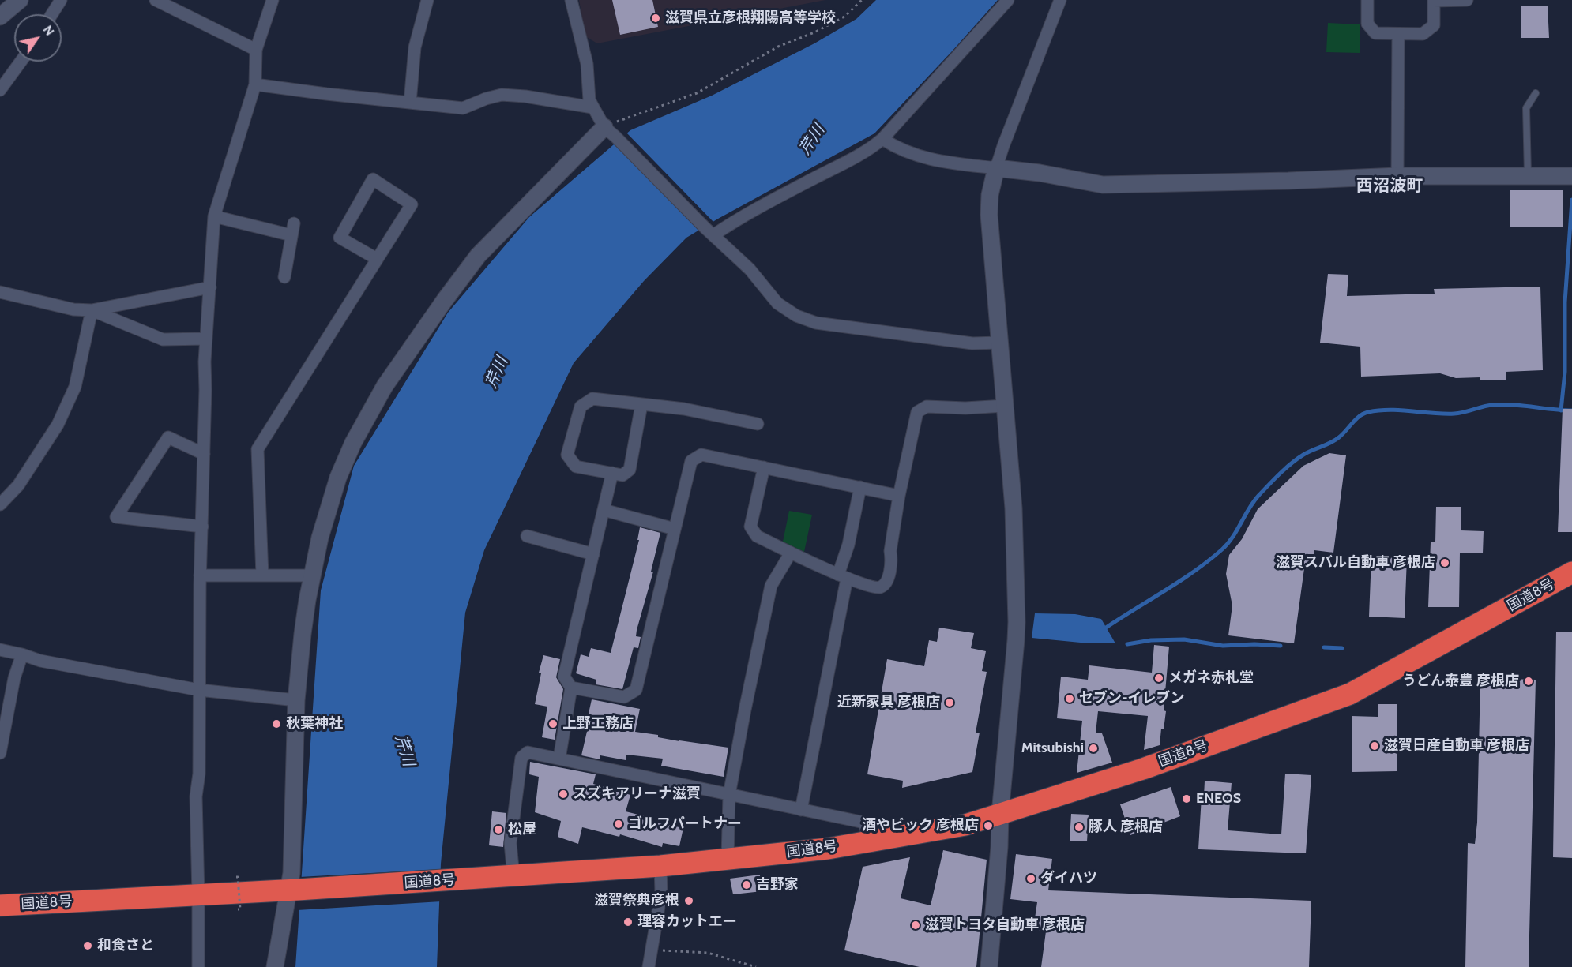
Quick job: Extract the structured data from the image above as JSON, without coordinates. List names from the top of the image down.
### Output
{
  "streets": {
    "highway": ["国道8号"]
  },
  "districts": ["西沼波町"],
  "water": ["芹川"],
  "places": [
    "滋賀県立彦根翔陽高等学校",
    "滋賀スバル自動車 彦根店",
    "メガネ赤札堂",
    "うどん泰豊 彦根店",
    "セブン-イレブン",
    "近新家具 彦根店",
    "秋葉神社",
    "上野工務店",
    "滋賀日産自動車 彦根店",
    "Mitsubishi",
    "スズキアリーナ滋賀",
    "ENEOS",
    "ゴルフパートナー",
    "酒やビック 彦根店",
    "豚人 彦根店",
    "松屋",
    "ダイハツ",
    "吉野家",
    "滋賀祭典彦根",
    "理容カットエー",
    "滋賀トヨタ自動車 彦根店",
    "和食さと"
  ],
  "north": "top right"
}
